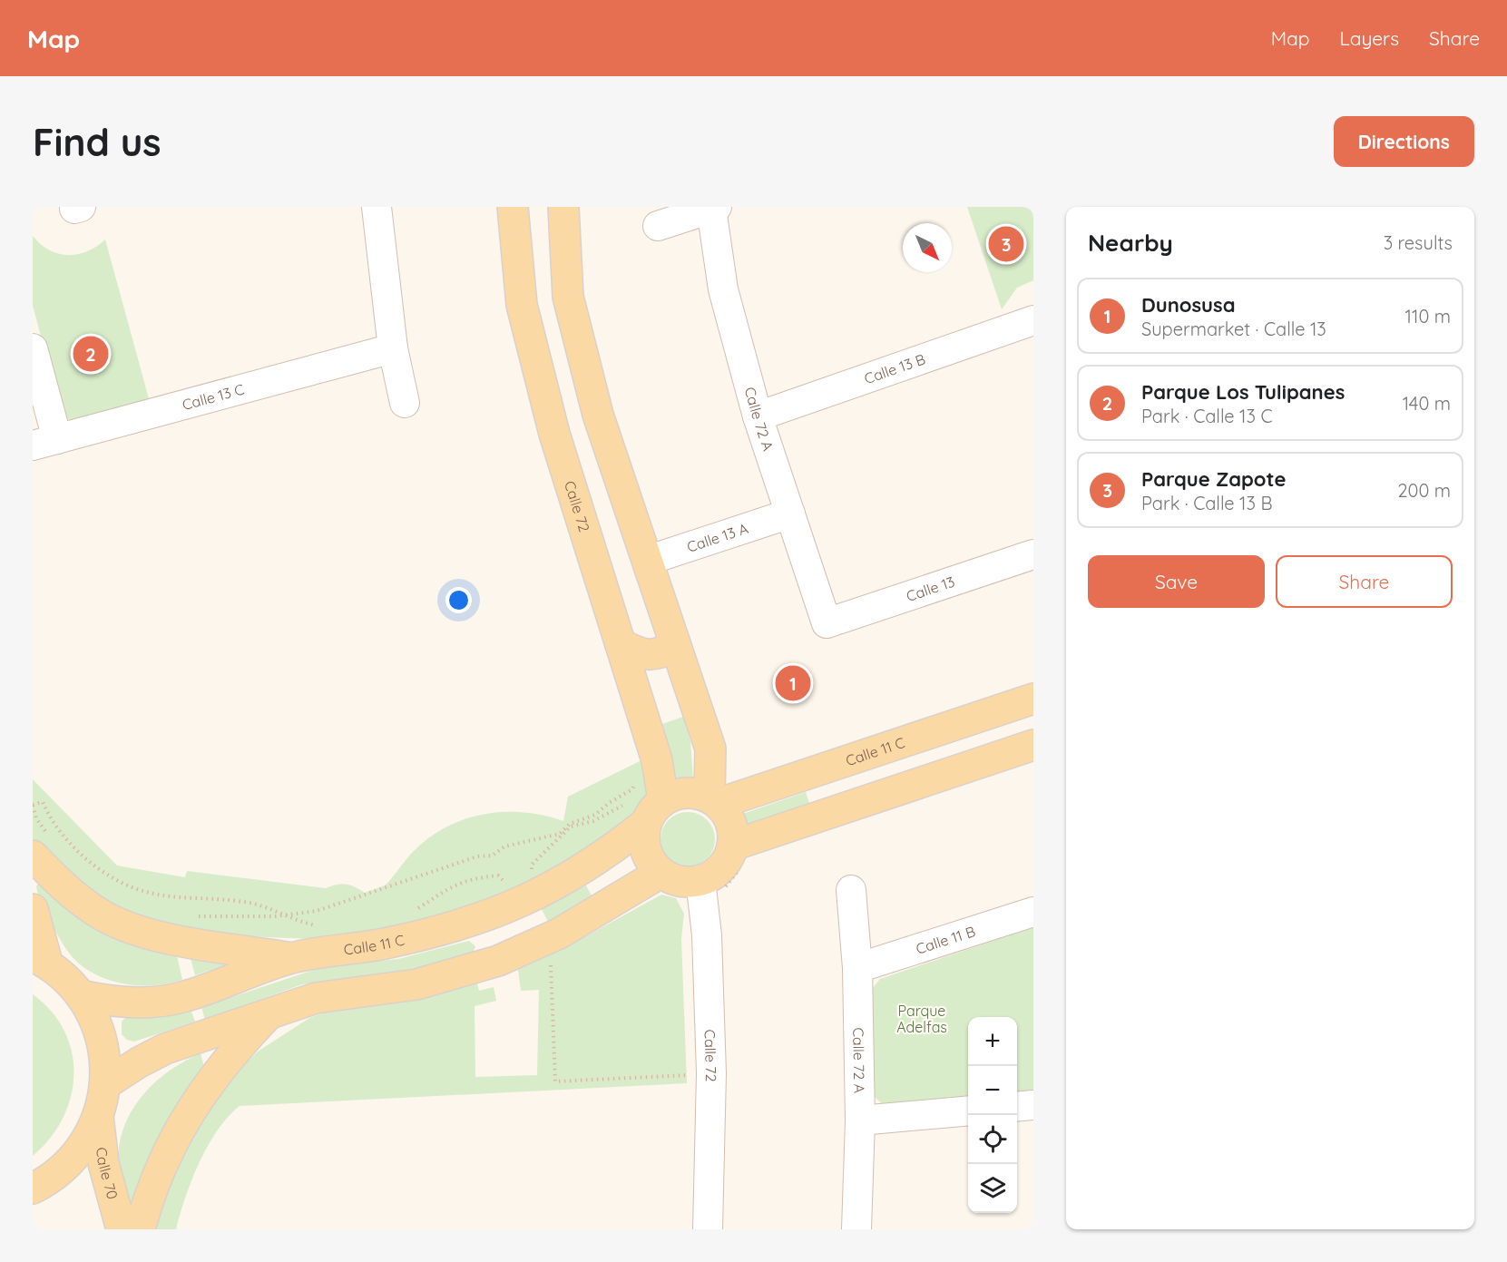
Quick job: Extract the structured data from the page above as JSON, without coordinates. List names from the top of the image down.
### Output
{
  "streets": {
    "main road": ["Calle 72", "Calle 11 C", "Calle 70"],
    "street": [
      "Calle 13 B",
      "Calle 13 C",
      "Calle 72 A",
      "Calle 13 A",
      "Calle 13",
      "Calle 11 B"
    ]
  },
  "crossings": [
    ["Calle 13 B", "Calle 72 A"],
    ["Calle 72 A", "Calle 13 A"],
    ["Calle 72 A", "Calle 13"],
    ["Calle 72 A", "Calle 11 B"],
    ["Calle 72", "Calle 11 C"]
  ],
  "parks": ["Parque Adelfas"],
  "north": "bottom right",
  "page": {
    "header": "Map",
    "nav": ["Map", "Layers", "Share"],
    "buttons": [
      "Directions",
      ["Save", "Share"]
    ],
    "title": "Find us",
    "heading": ["Nearby", "3 results"],
    "pins": ["3", "2", "1"],
    "list": [
      {
        "mark": "1",
        "name": "Dunosusa",
        "note": "Supermarket · Calle 13",
        "value": "110 m"
      },
      {
        "mark": "2",
        "name": "Parque Los Tulipanes",
        "note": "Park · Calle 13 C",
        "value": "140 m"
      },
      {
        "mark": "3",
        "name": "Parque Zapote",
        "note": "Park · Calle 13 B",
        "value": "200 m"
      }
    ],
    "map_buttons": ["+", "−"]
  }
}
